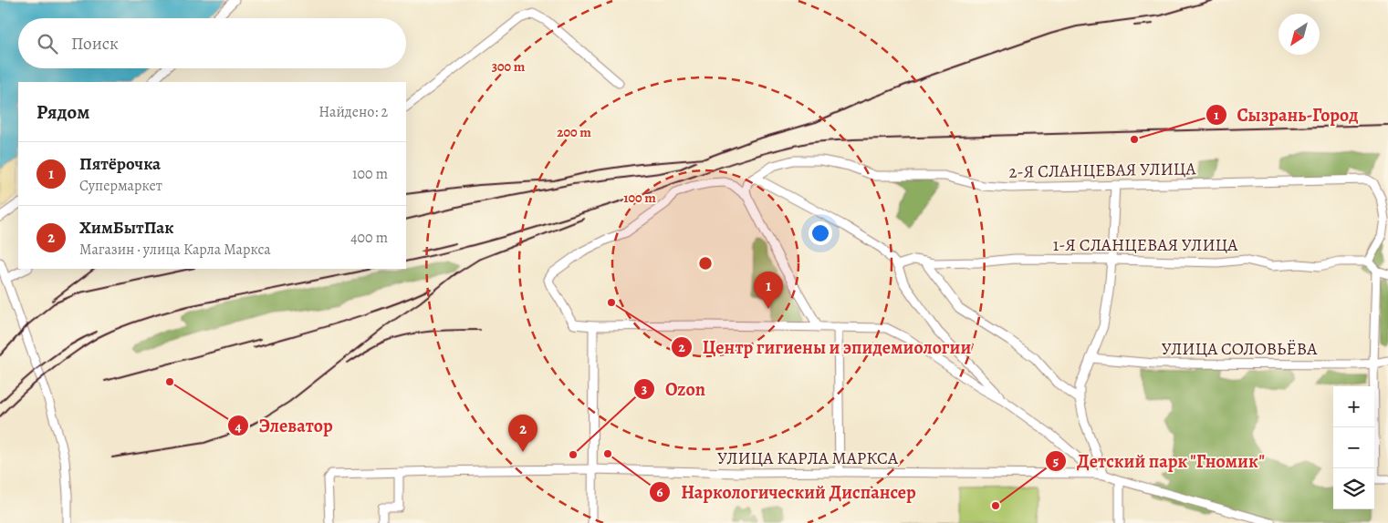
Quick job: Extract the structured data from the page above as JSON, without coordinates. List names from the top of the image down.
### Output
{
  "streets": {
    "street": [
      "2-Я СЛАНЦЕВАЯ УЛИЦА",
      "1-Я СЛАНЦЕВАЯ УЛИЦА",
      "УЛИЦА СОЛОВЬЁВА",
      "УЛИЦА КАРЛА МАРКСА"
    ]
  },
  "crossings": [
    ["2-Я СЛАНЦЕВАЯ УЛИЦА", "1-Я СЛАНЦЕВАЯ УЛИЦА"]
  ],
  "places": [
    "Сызрань-Город",
    "Центр гигиены и эпидемиологии",
    "Элеватор",
    "Наркологический Диспансер",
    "Ozon",
    "Детский парк \"Гномик\""
  ],
  "north": "bottom left",
  "page": {
    "search": "Поиск",
    "heading": ["Рядом", "Найдено: 2"],
    "list": [
      {
        "mark": "1",
        "name": "Пятёрочка",
        "note": "Супермаркет",
        "value": "100 m"
      },
      {
        "mark": "2",
        "name": "ХимБытПак",
        "note": "Магазин · улица Карла Маркса",
        "value": "400 m"
      }
    ],
    "pins": ["1", "2"],
    "map_buttons": ["+", "−"]
  },
  "rings": ["300 m", "200 m", "100 m"]
}
